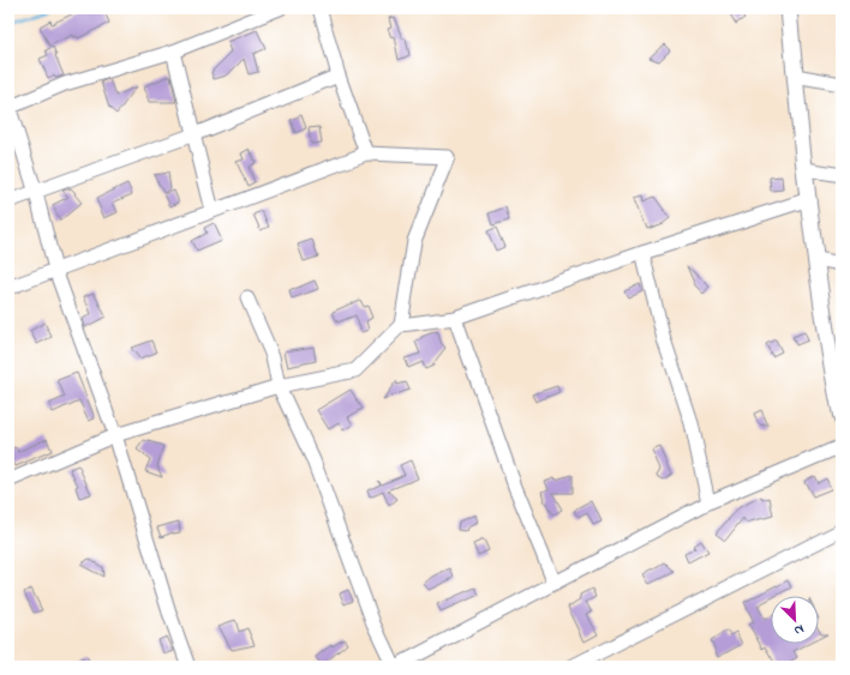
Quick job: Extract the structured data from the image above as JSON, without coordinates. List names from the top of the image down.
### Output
{
  "north": "bottom right"
}
